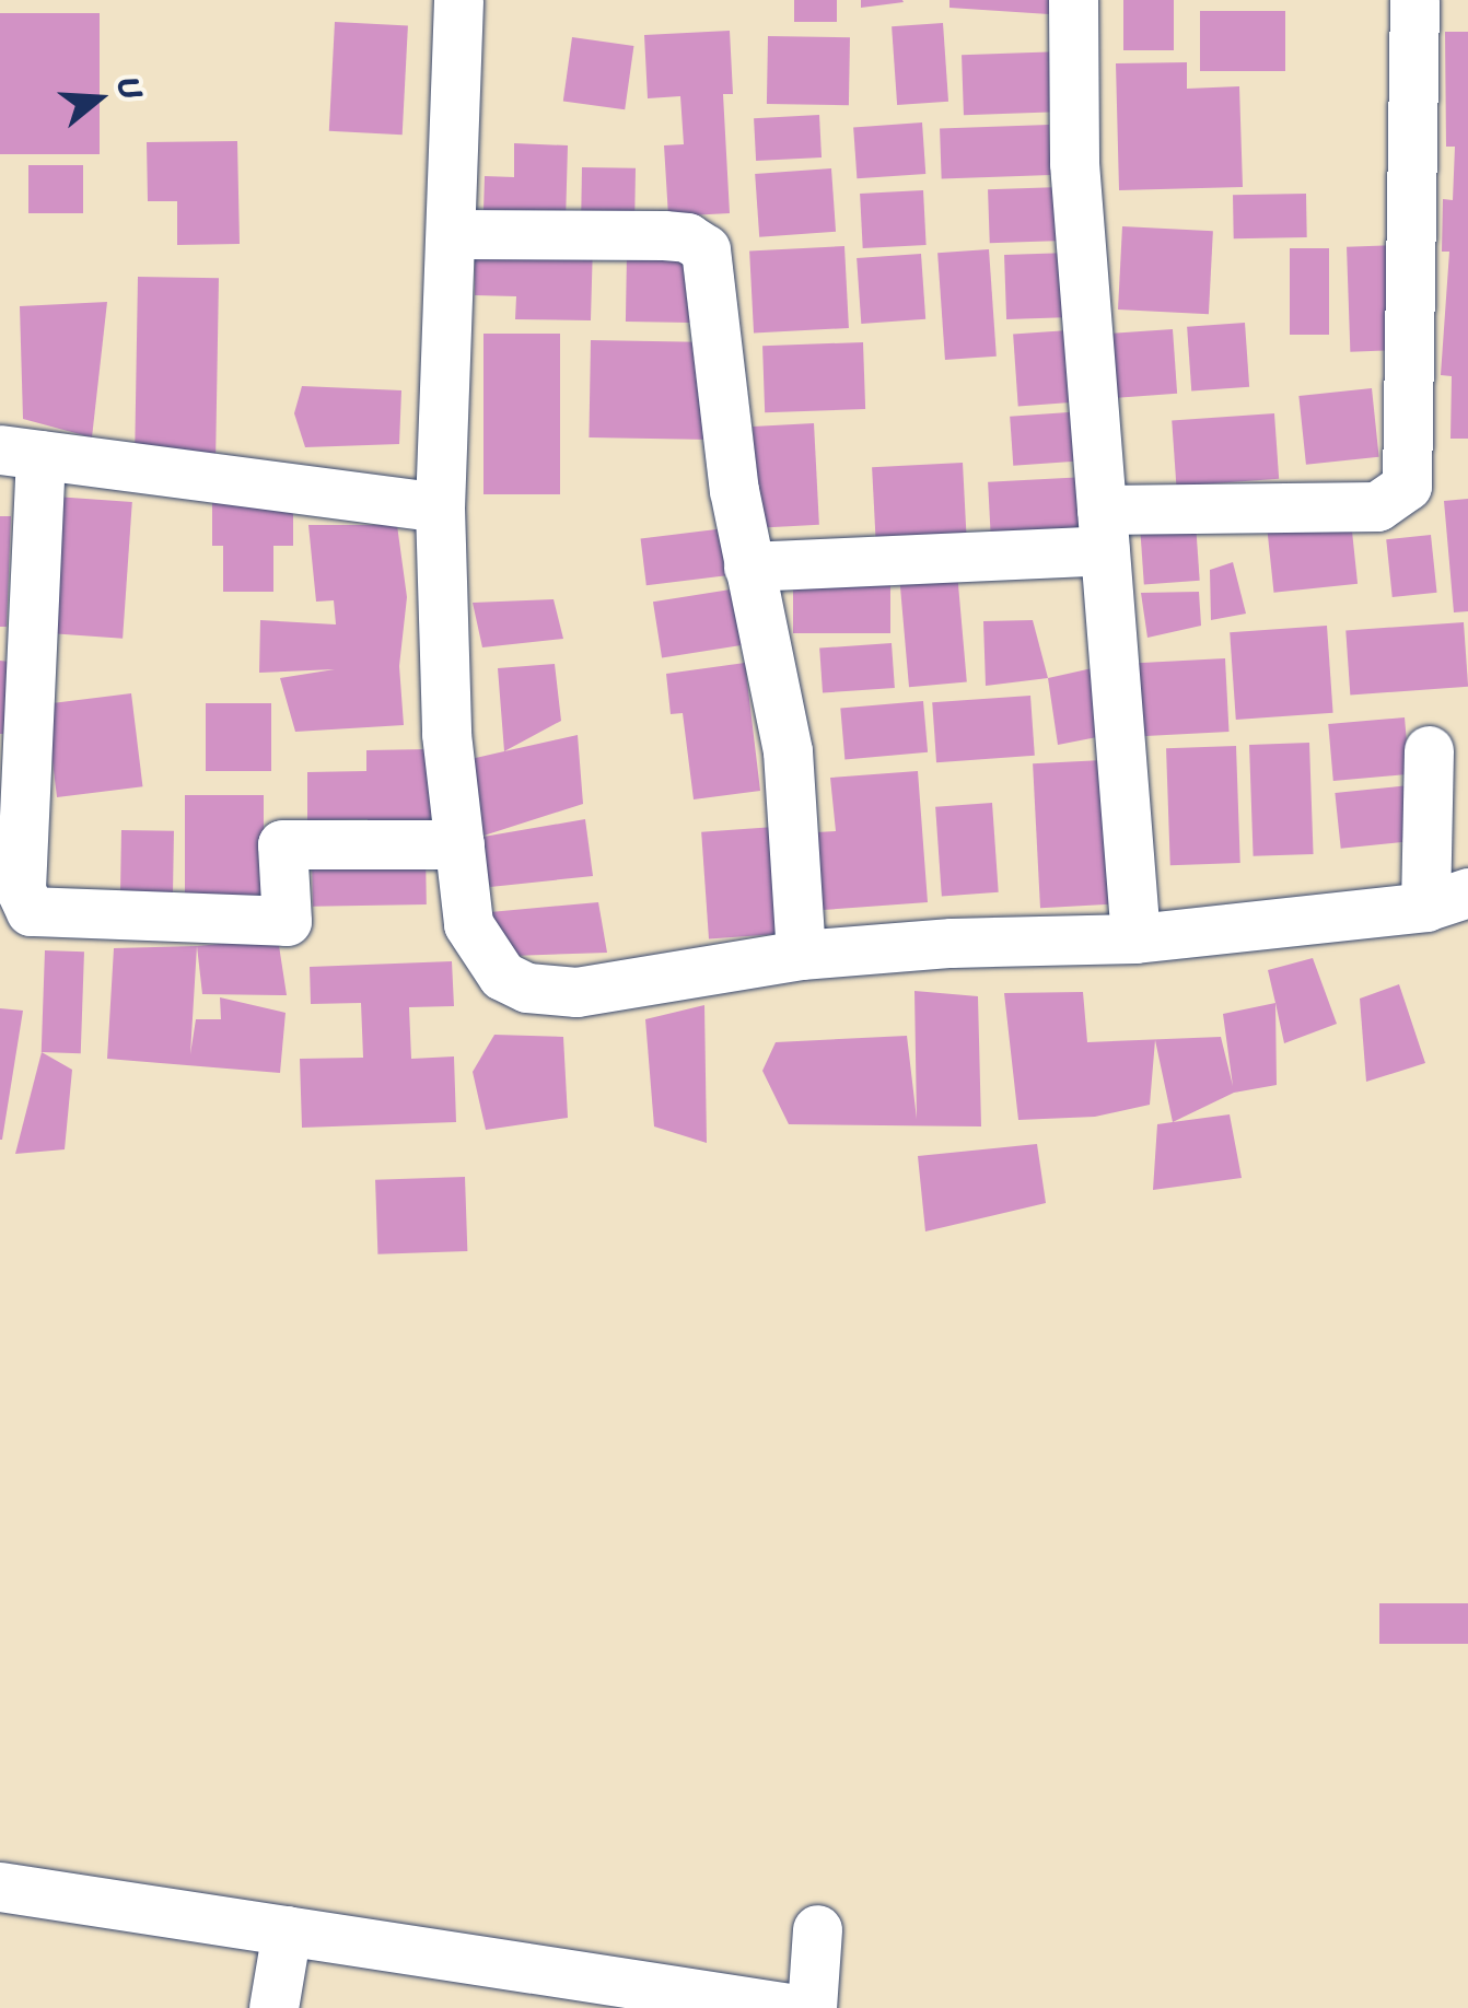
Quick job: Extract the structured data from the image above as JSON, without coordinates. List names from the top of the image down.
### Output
{
  "north": "right"
}
